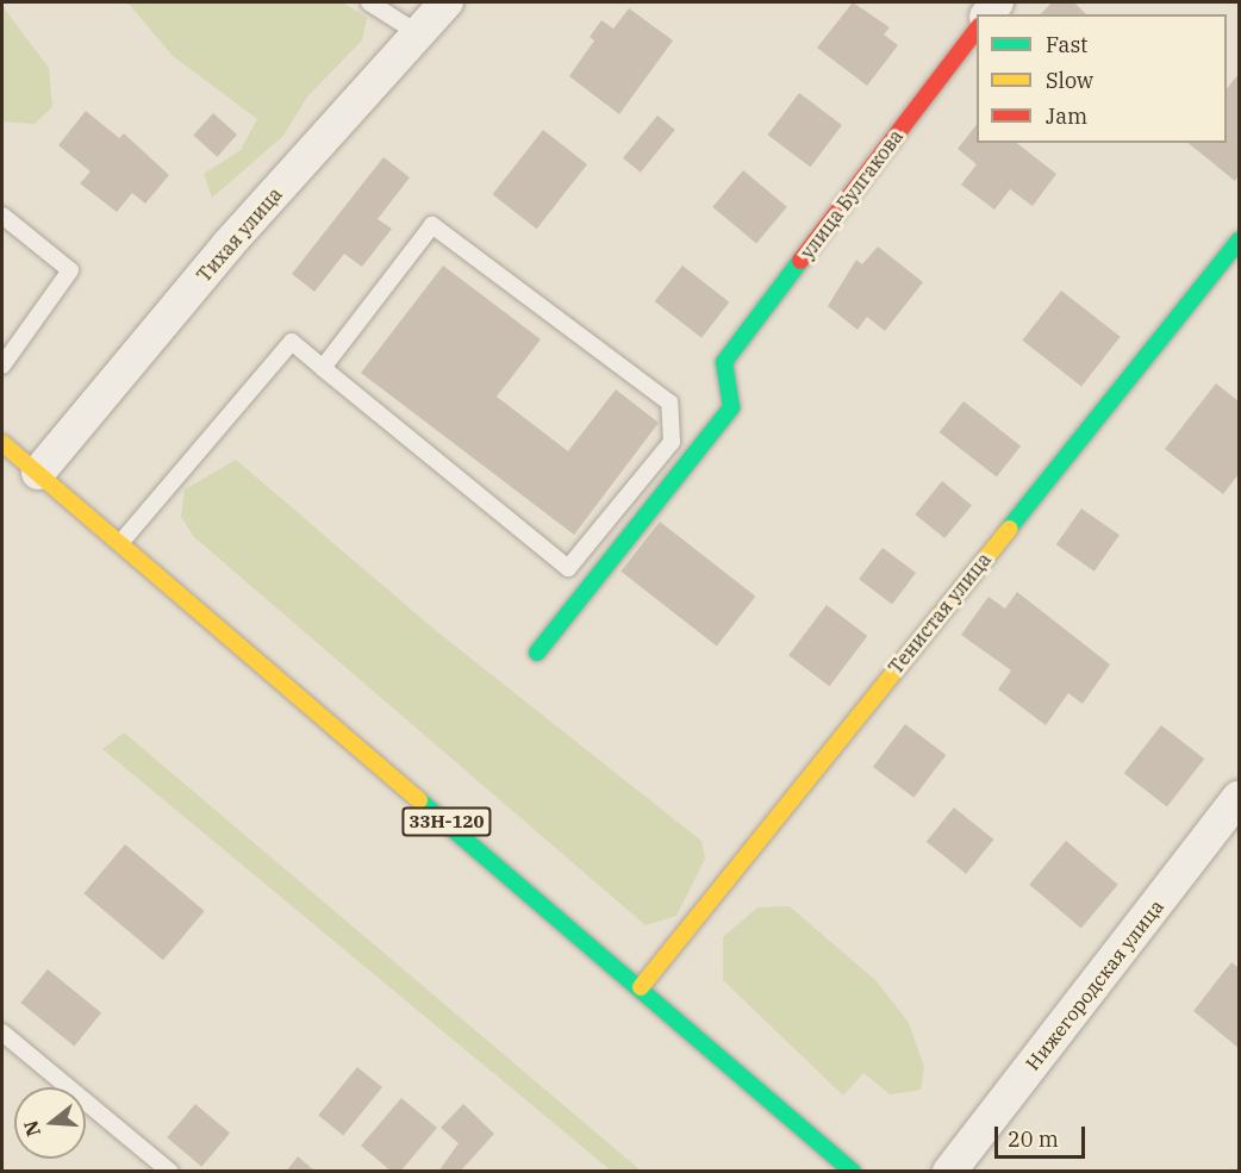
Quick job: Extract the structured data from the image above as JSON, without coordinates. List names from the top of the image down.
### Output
{
  "streets": {
    "street": [
      "улица Булгакова",
      "Тихая улица",
      "Тенистая улица",
      "33Н-120",
      "Нижегородская улица"
    ]
  },
  "crossings": [
    ["Тихая улица", "33Н-120"],
    ["Тенистая улица", "33Н-120"]
  ],
  "legend": ["Fast", "Slow", "Jam"],
  "scale_bar": "20 m",
  "north": "left"
}
